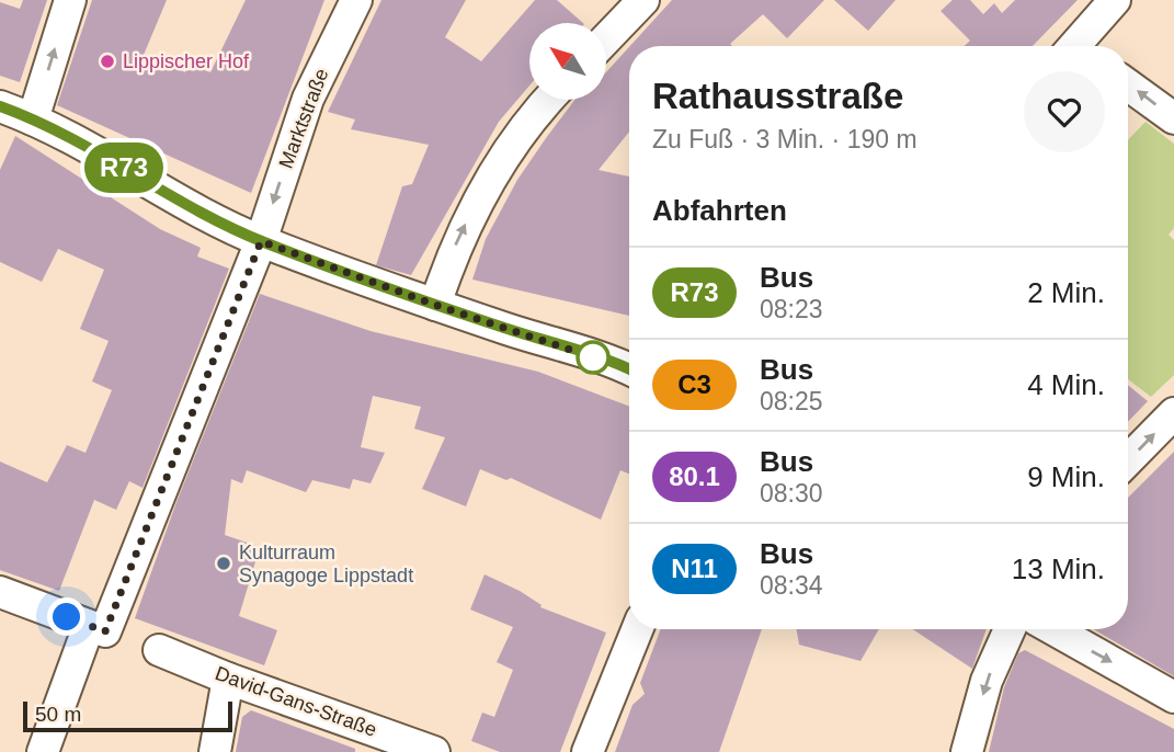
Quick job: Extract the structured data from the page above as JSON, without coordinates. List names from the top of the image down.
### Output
{
  "streets": {
    "street": ["Marktstraße", "David-Gans-Straße"]
  },
  "places": ["Lippischer Hof", "Kulturraum Synagoge Lippstadt"],
  "lines": ["bus line R73"],
  "scale_bar": "50 m",
  "north": "top left",
  "page": {
    "on_map": "R73",
    "heading": [
      ["Rathausstraße", "Zu Fuß · 3 Min. · 190 m"],
      "Abfahrten"
    ],
    "list": [
      {
        "mark": "R73",
        "name": "Bus",
        "note": "08:23",
        "value": "2 Min."
      },
      {
        "mark": "C3",
        "name": "Bus",
        "note": "08:25",
        "value": "4 Min."
      },
      {
        "mark": "80.1",
        "name": "Bus",
        "note": "08:30",
        "value": "9 Min."
      },
      {
        "mark": "N11",
        "name": "Bus",
        "note": "08:34",
        "value": "13 Min."
      }
    ],
    "scale": "50 m"
  }
}
